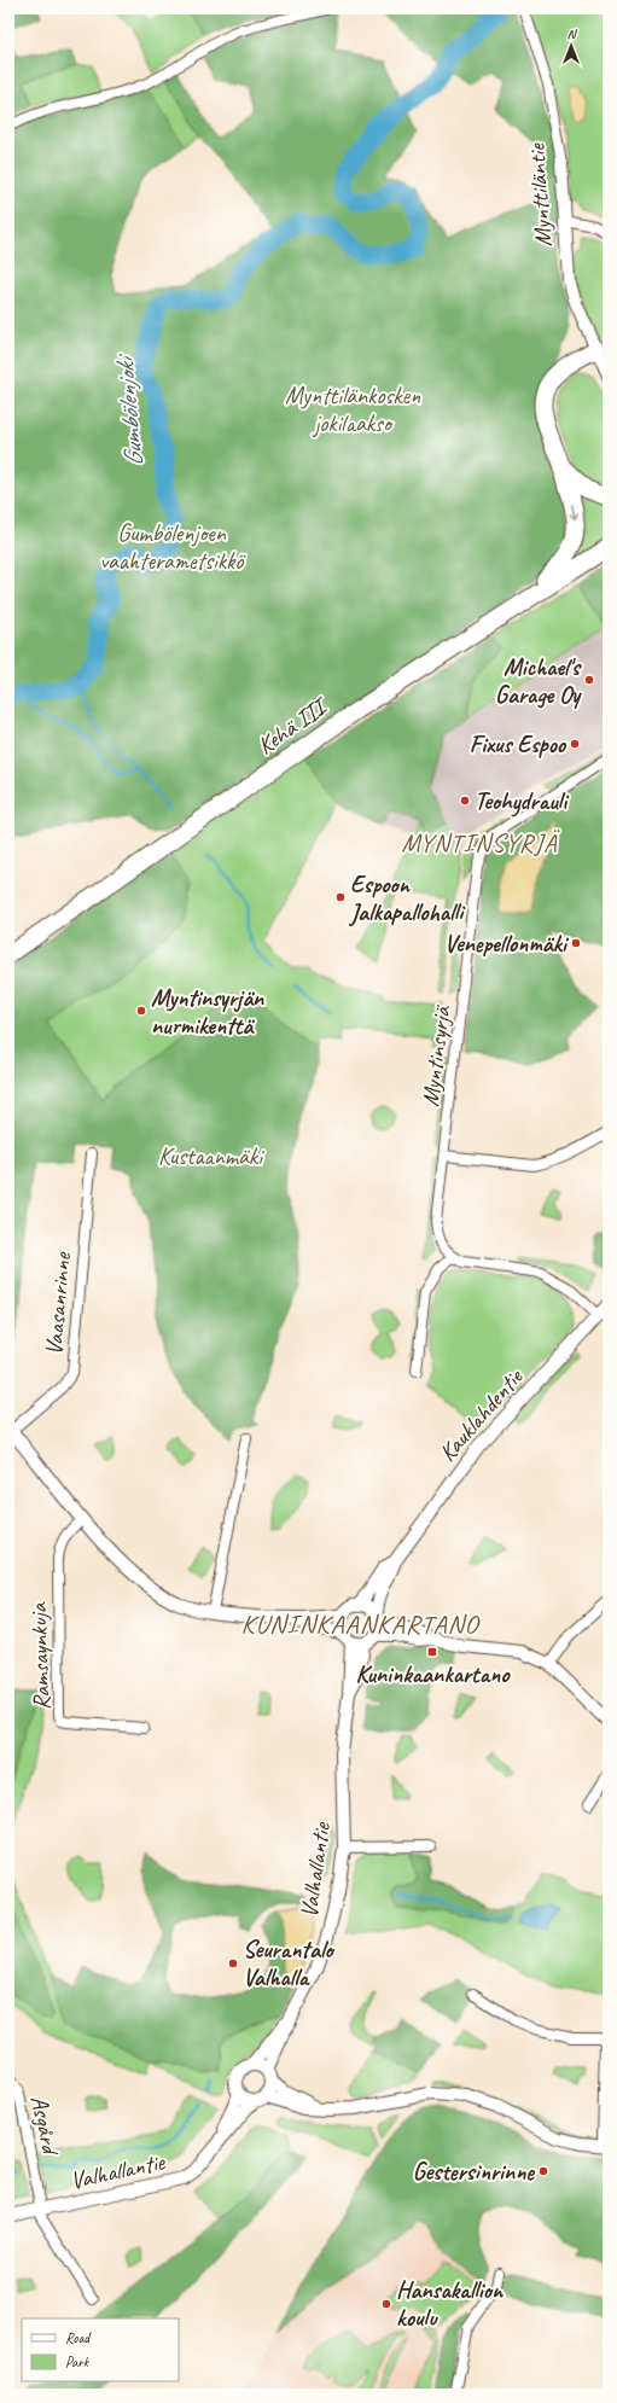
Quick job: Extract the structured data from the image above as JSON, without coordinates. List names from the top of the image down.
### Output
{
  "streets": {
    "highway": ["Kehä III"],
    "street": [
      "Mynttiläntie",
      "Myntinsyrjä",
      "Vaasanrinne",
      "Kauklahdentie",
      "Ramsaynkuja",
      "Valhallantie",
      "Asgård"
    ]
  },
  "crossings": [
    ["Kauklahdentie", "Valhallantie"],
    ["Valhallantie", "Asgård"]
  ],
  "districts": ["MYNTINSYRJÄ", "KUNINKAANKARTANO"],
  "water": ["Gumbölenjoki"],
  "parks": ["Mynttilänkosken jokilaakso", "Gumbölenjoen vaahterametsikkö", "Kustaanmäki"],
  "places": {
    "other": [
      "Michael's Garage Oy",
      "Fixus Espoo",
      "Teohydrauli",
      "Espoon Jalkapallohalli",
      "Venepellonmäki",
      "Myntinsyrjän nurmikenttä",
      "Seurantalo Valhalla",
      "Gestersinrinne",
      "Hansakallion koulu"
    ],
    "transit": ["Kuninkaankartano"]
  },
  "legend": ["Road", "Park"],
  "north": "top"
}
